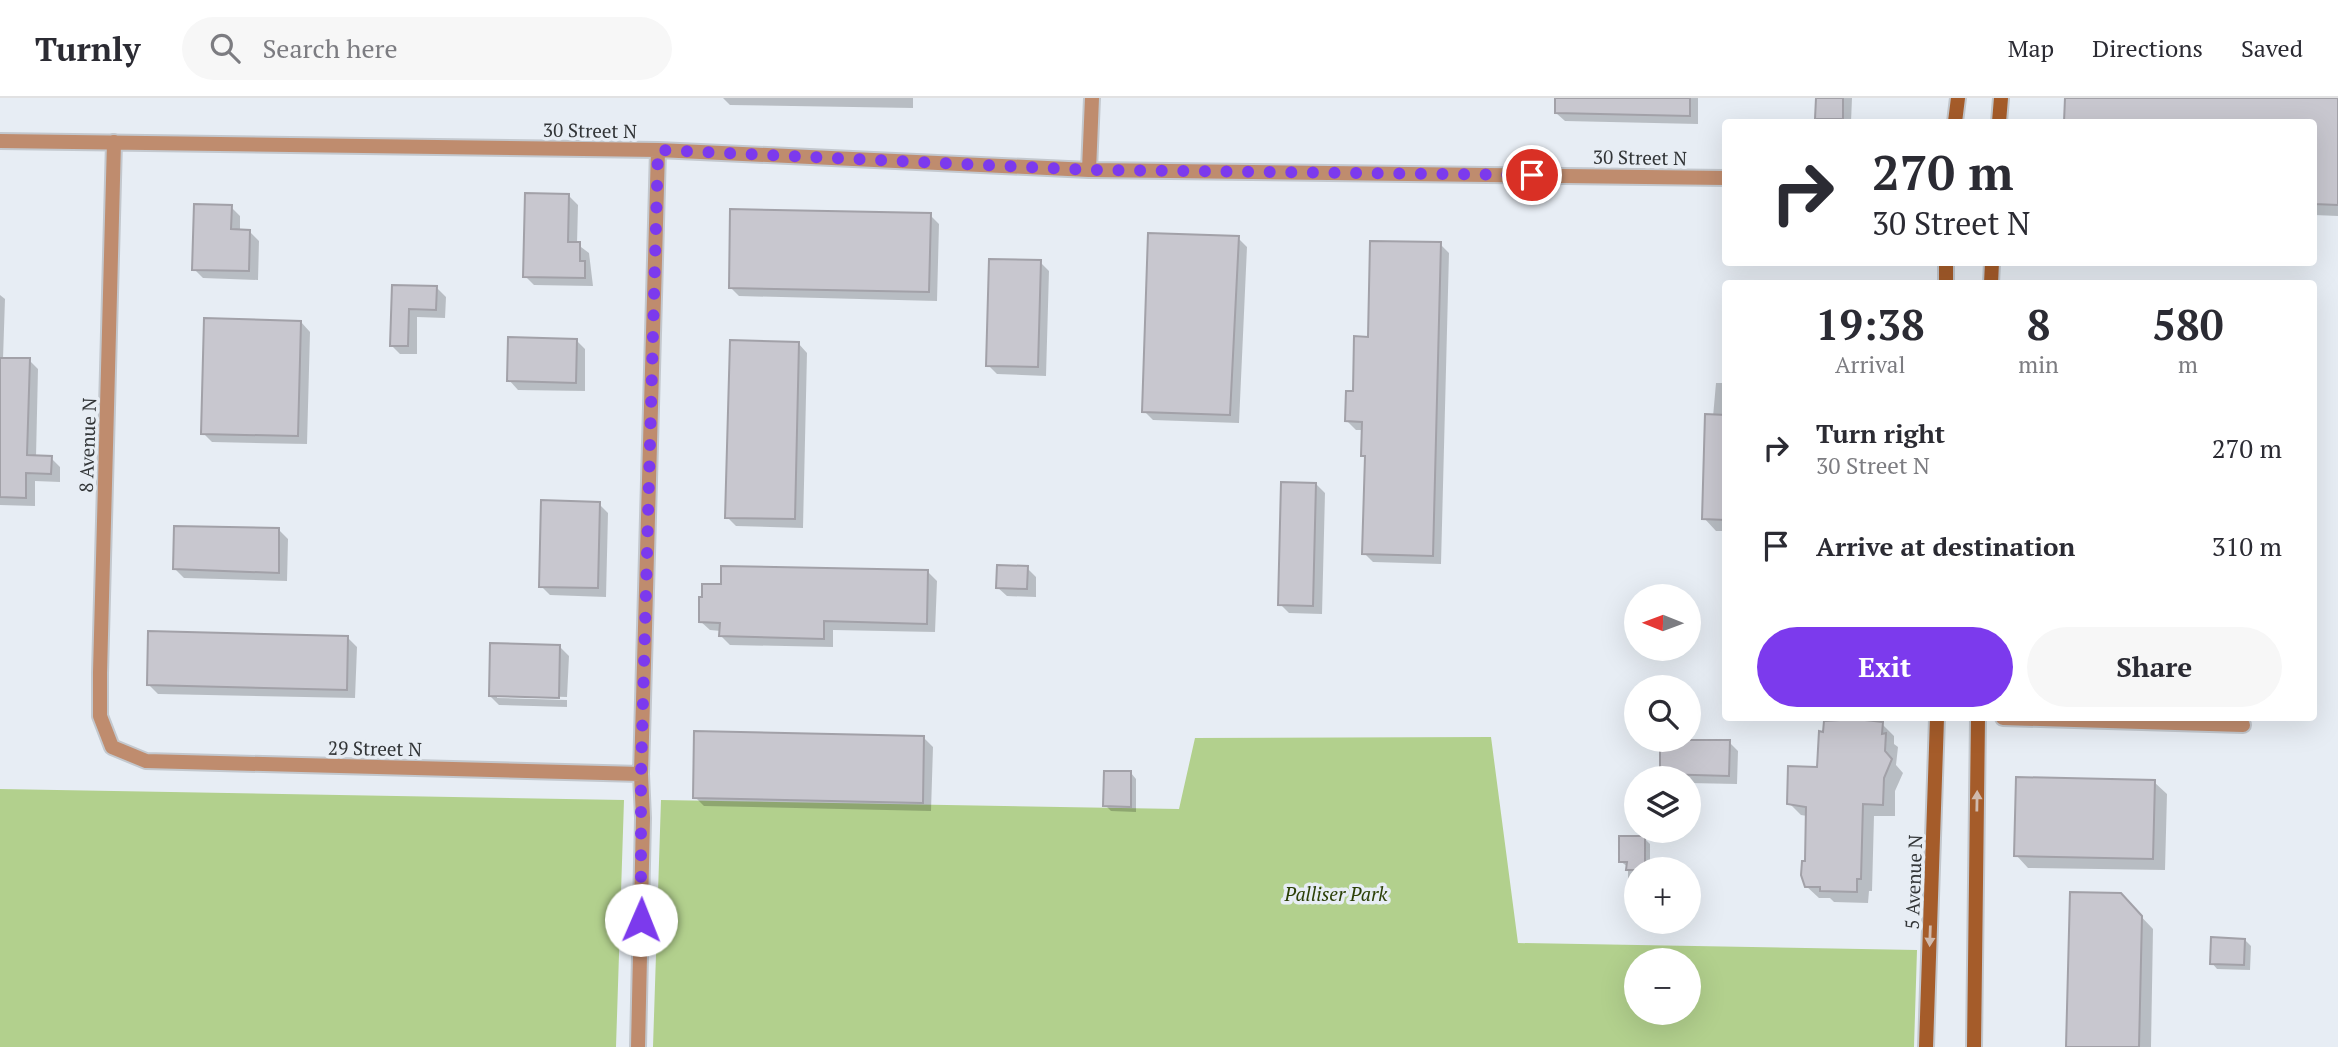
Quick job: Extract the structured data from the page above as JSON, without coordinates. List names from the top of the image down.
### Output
{
  "streets": {
    "main road": ["5 Avenue N"],
    "street": ["30 Street N", "8 Avenue N", "29 Street N"]
  },
  "crossings": [
    ["30 Street N", "8 Avenue N"],
    ["8 Avenue N", "29 Street N"]
  ],
  "parks": ["Palliser Park"],
  "north": "left",
  "page": {
    "header": "Turnly",
    "search": "Search here",
    "nav": ["Map", "Directions", "Saved"],
    "turn": ["270 m", "30 Street N"],
    "eta": [
      "19:38",
      "Arrival",
      "8",
      "min",
      "580",
      "m"
    ],
    "list": [
      {
        "name": "Turn right",
        "note": "30 Street N",
        "value": "270 m"
      },
      {
        "name": "Arrive at destination",
        "value": "310 m"
      }
    ],
    "map_buttons": ["+", "−"],
    "buttons": ["Exit", "Share"]
  }
}
